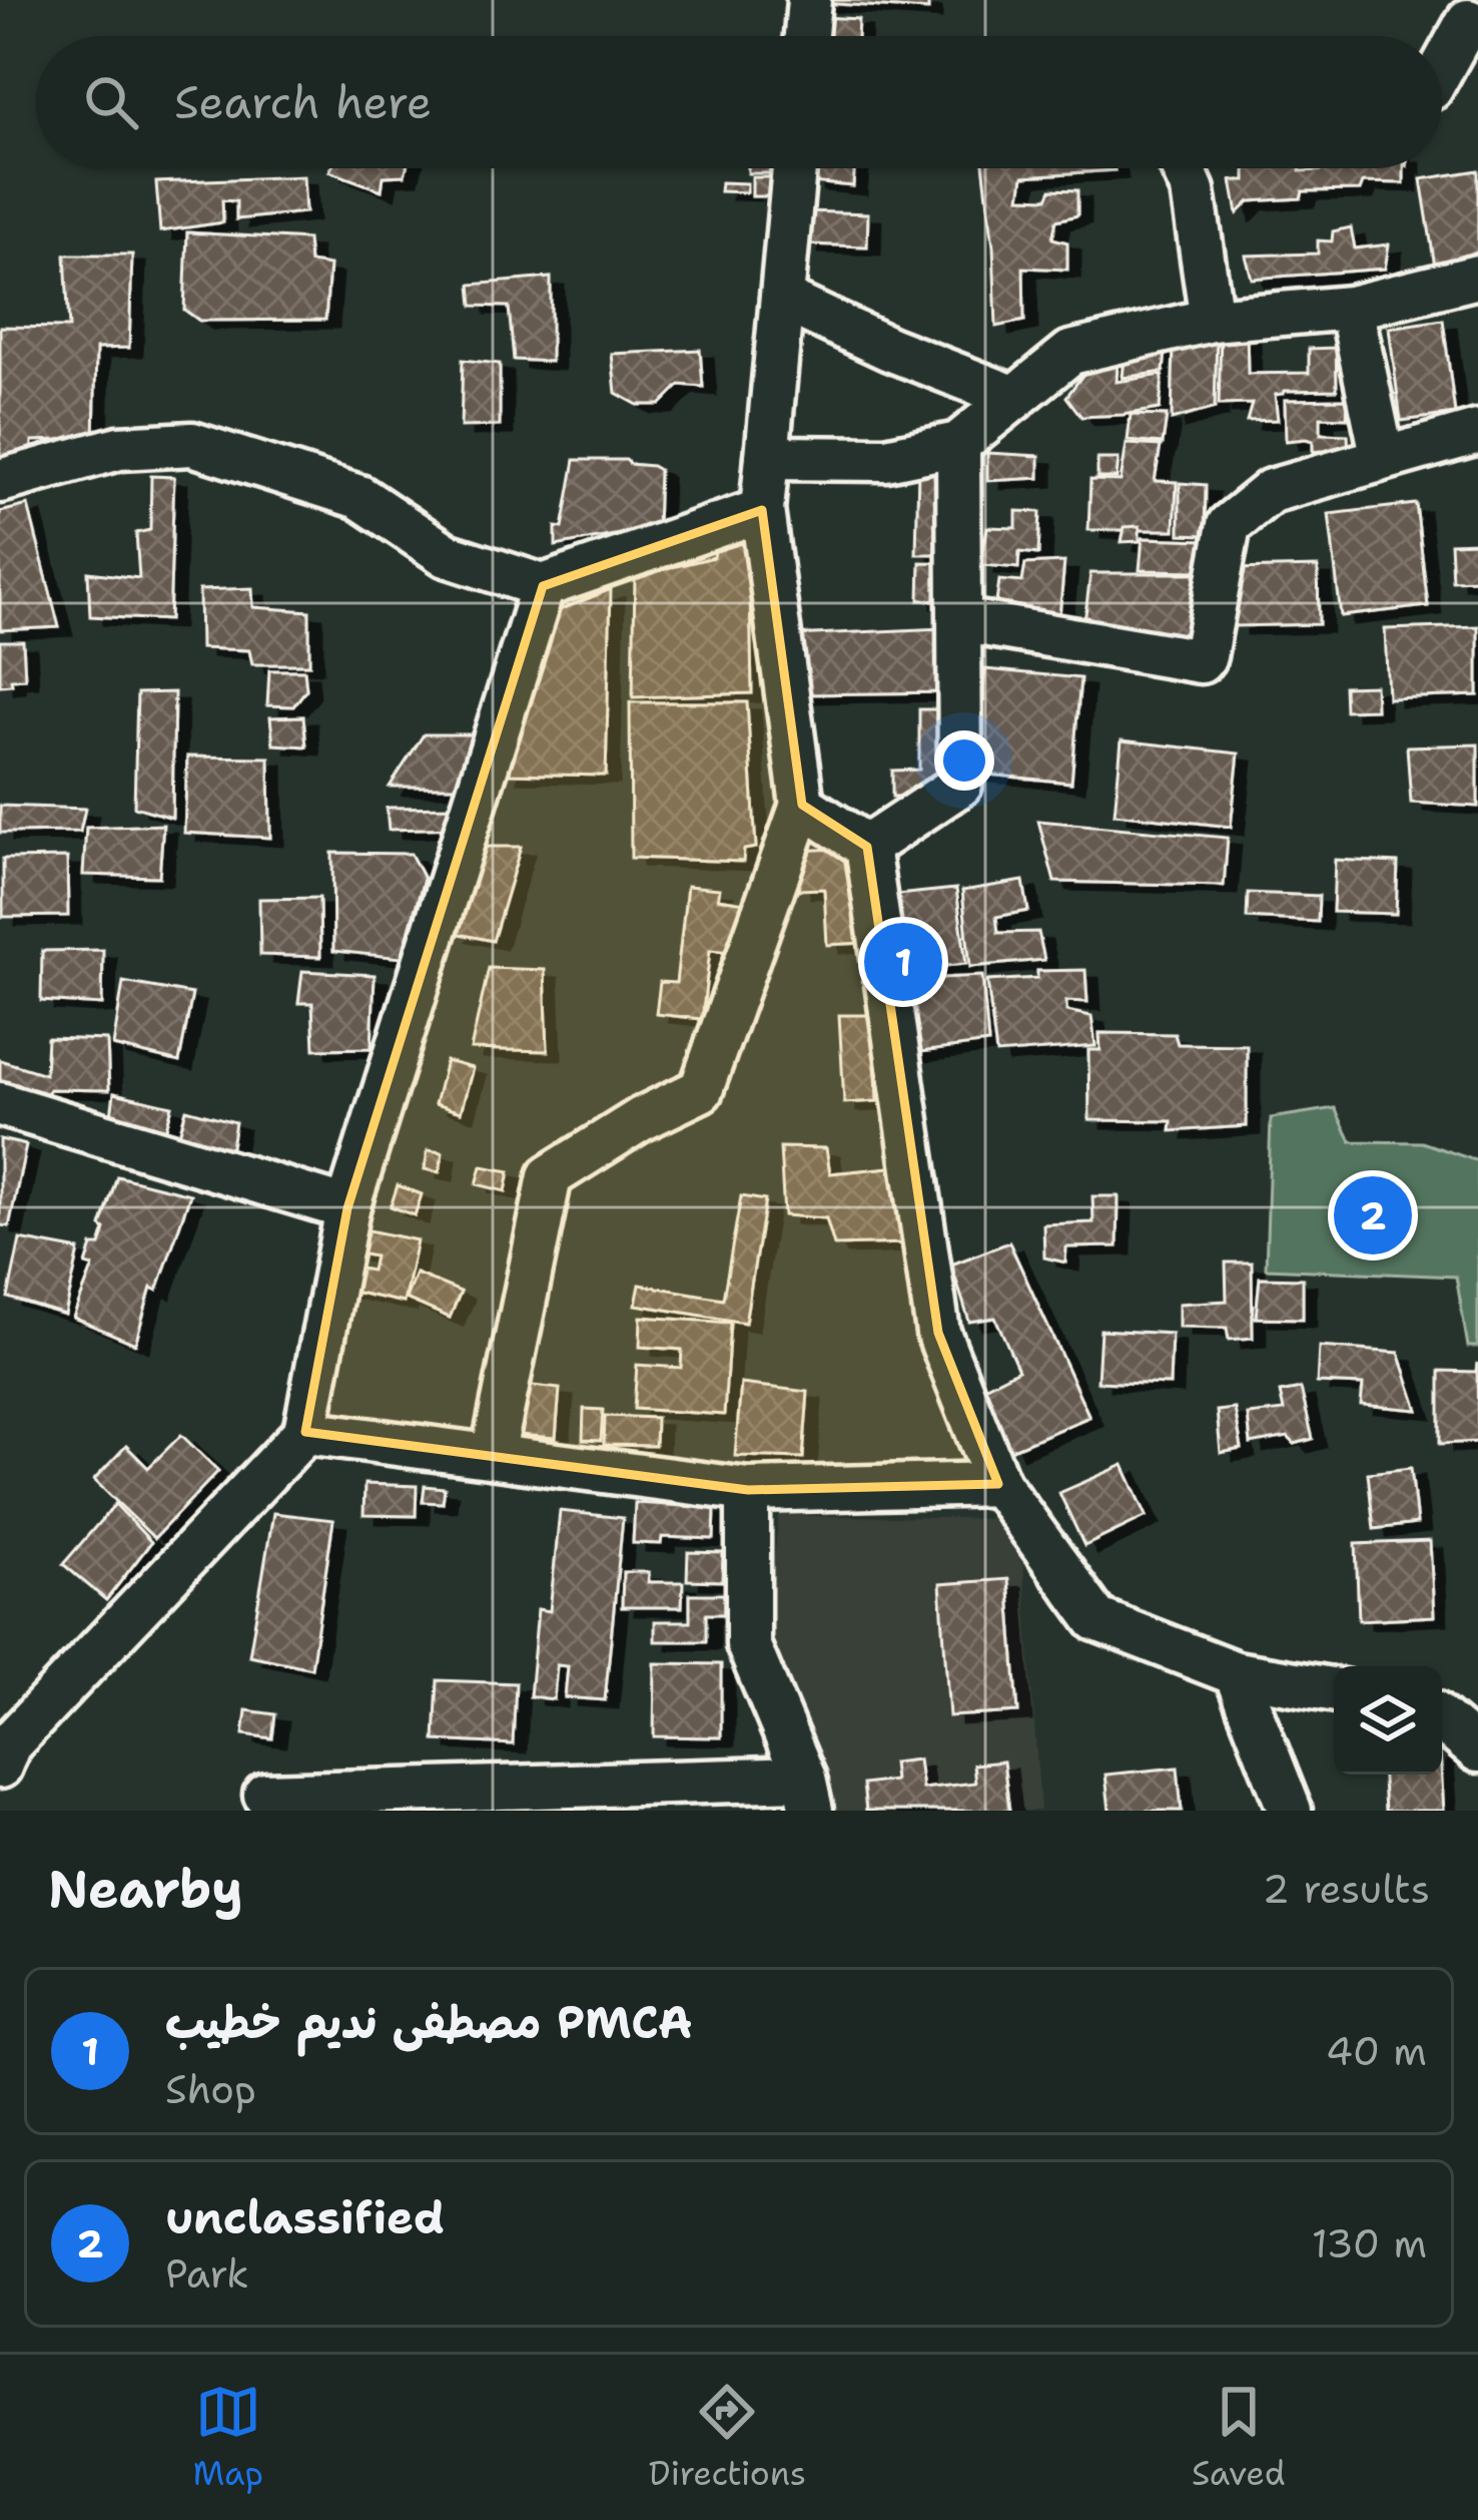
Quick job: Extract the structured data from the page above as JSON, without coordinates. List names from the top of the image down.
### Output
{
  "page": {
    "search": "Search here",
    "pins": ["1", "2"],
    "heading": ["Nearby", "2 results"],
    "list": [
      {
        "mark": "1",
        "name": "مصطفى نديم خطيب PMCA",
        "note": "Shop",
        "value": "40 m"
      },
      {
        "mark": "2",
        "name": "unclassified",
        "note": "Park",
        "value": "130 m"
      }
    ],
    "nav": ["Map", "Directions", "Saved"]
  }
}
